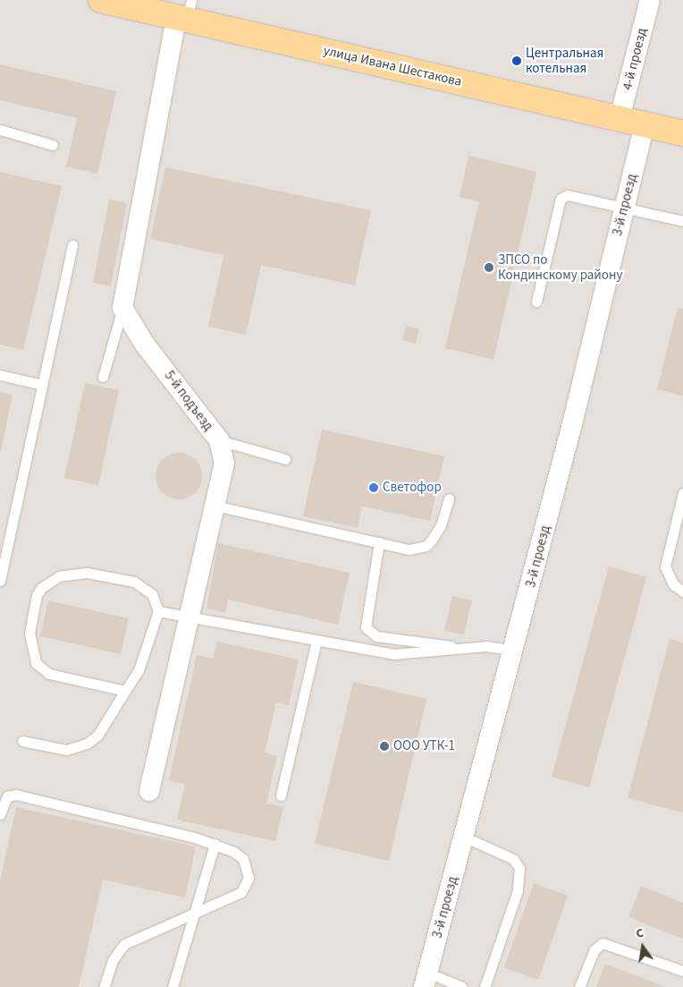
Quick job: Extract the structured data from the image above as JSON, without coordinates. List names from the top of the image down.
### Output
{
  "streets": {
    "main road": ["улица Ивана Шестакова"],
    "street": ["4-й проезд", "3-й проезд", "5-й подъезд"]
  },
  "crossings": [
    ["4-й проезд", "улица Ивана Шестакова"],
    ["улица Ивана Шестакова", "3-й проезд"]
  ],
  "places": [
    "Центральная котельная",
    "ЗПСО по Кондинскому району",
    "Светофор",
    "ООО УТК-1"
  ],
  "north": "top"
}
